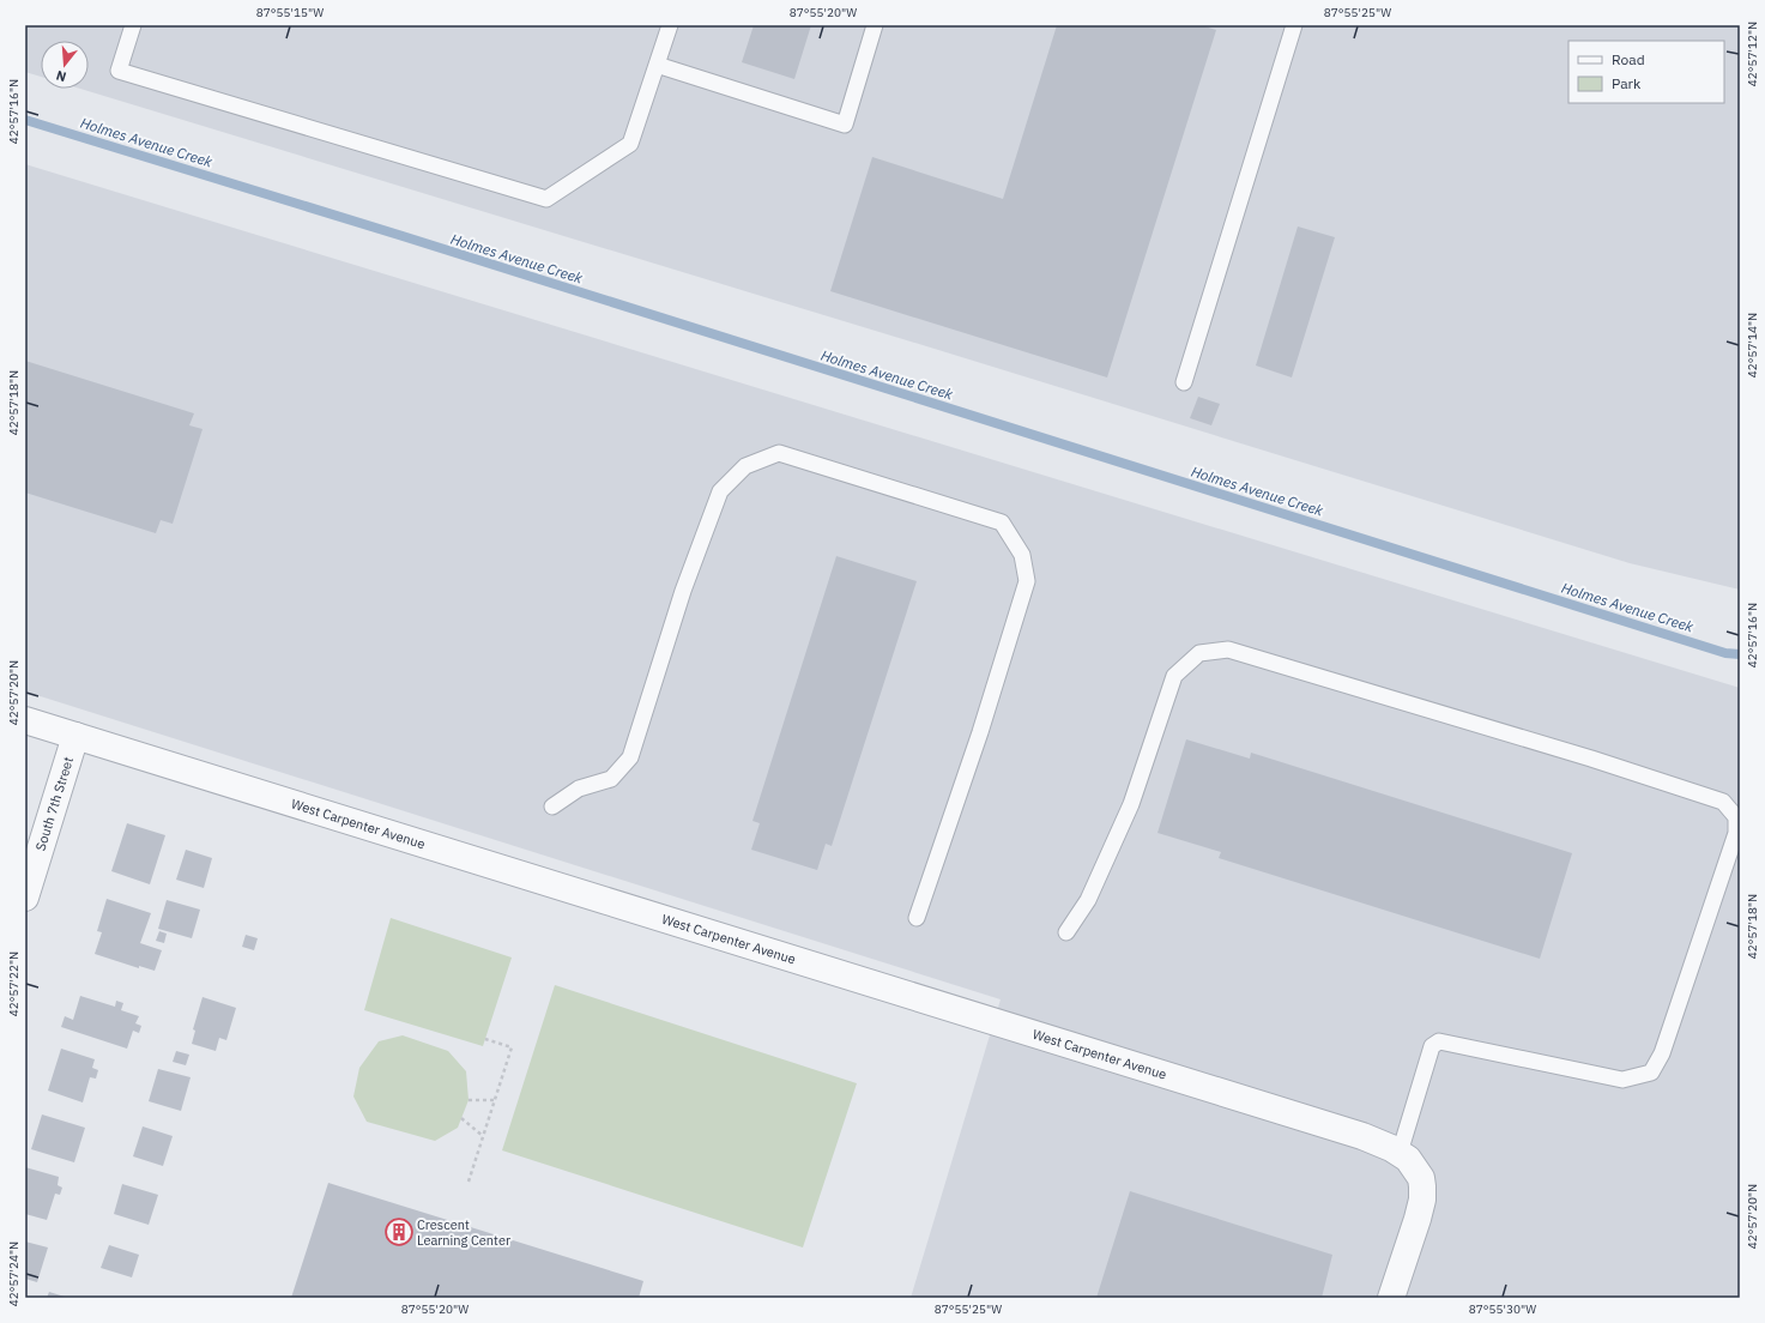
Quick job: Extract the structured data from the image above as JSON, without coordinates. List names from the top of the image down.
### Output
{
  "streets": {
    "street": ["South 7th Street", "West Carpenter Avenue"]
  },
  "crossings": [
    ["South 7th Street", "West Carpenter Avenue"]
  ],
  "water": ["Holmes Avenue Creek"],
  "places": {
    "building": ["Crescent Learning Center"]
  },
  "legend": ["Road", "Park"],
  "north": "bottom",
  "coordinates": [
    "87°55'15\"W",
    "87°55'20\"W",
    "87°55'25\"W",
    "42°57'12\"N",
    "42°57'16\"N",
    "42°57'14\"N",
    "42°57'18\"N",
    "42°57'20\"N",
    "42°57'22\"N",
    "42°57'24\"N",
    "87°55'30\"W"
  ]
}
